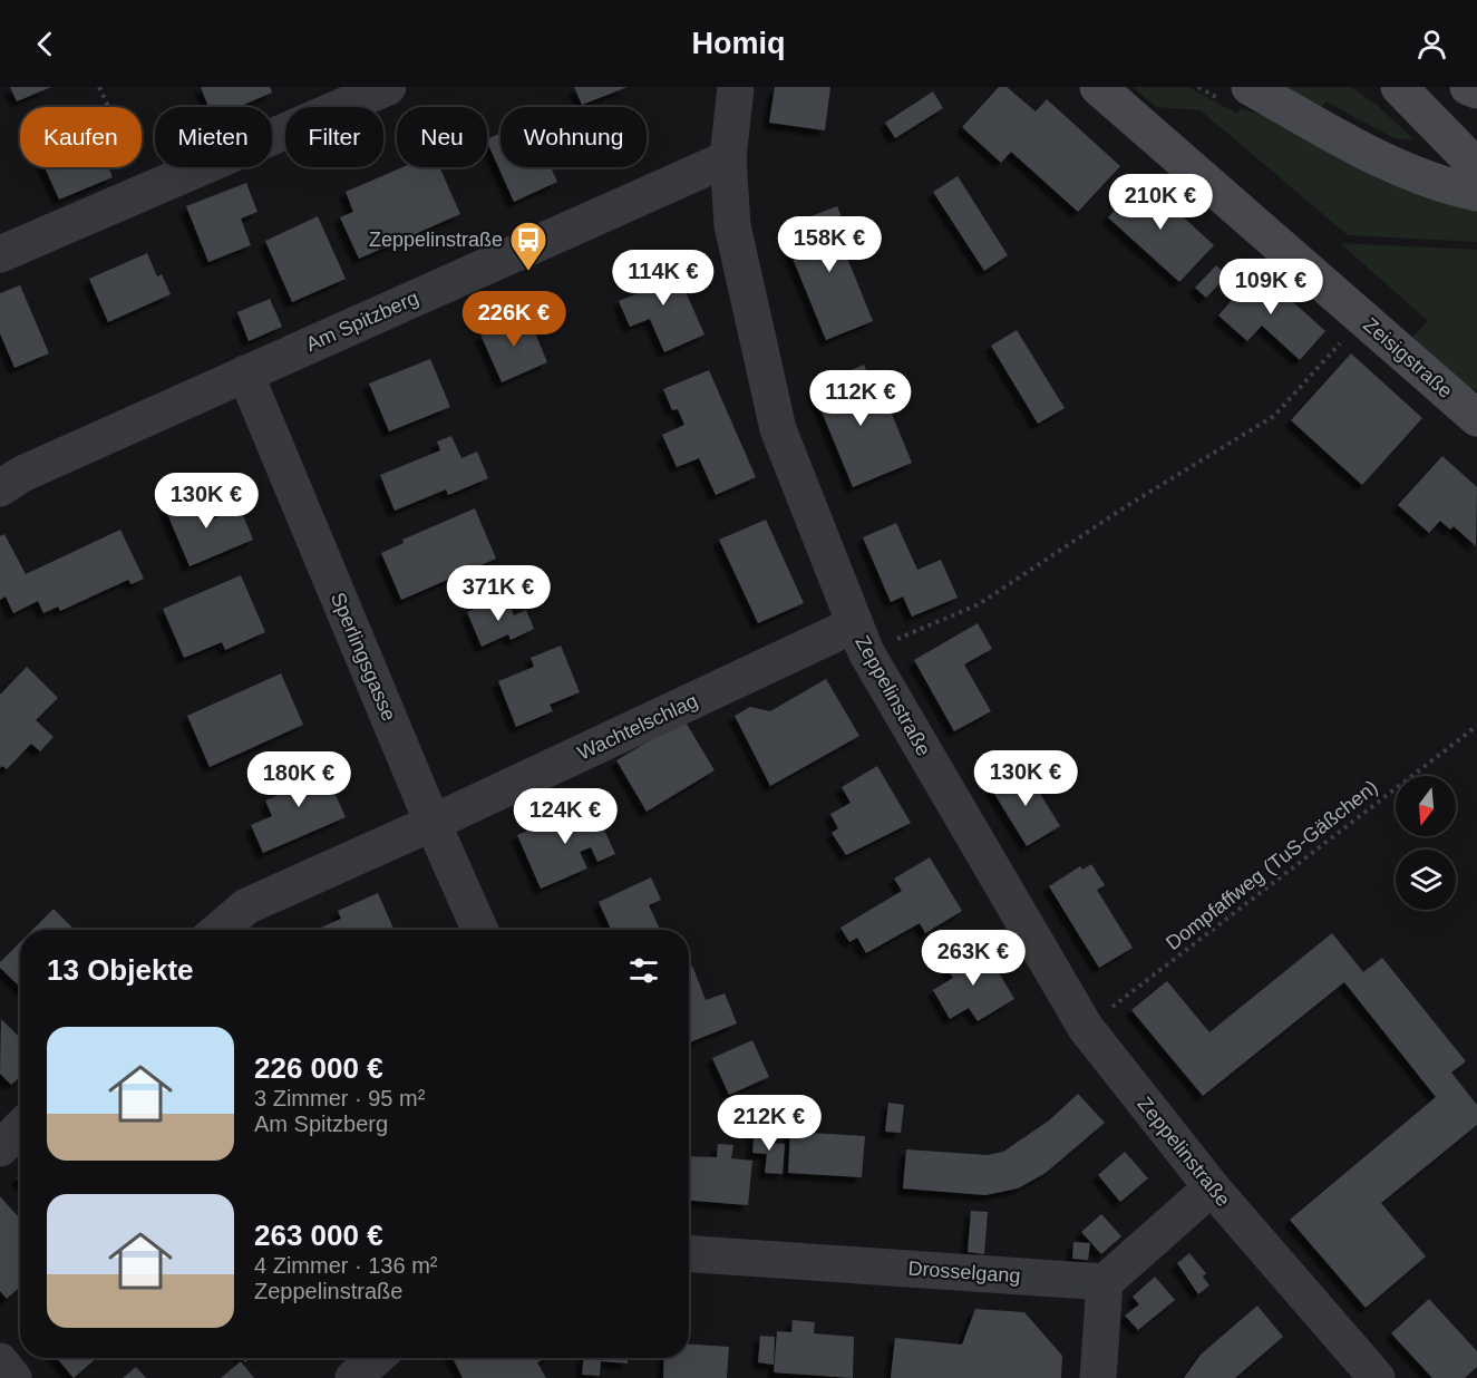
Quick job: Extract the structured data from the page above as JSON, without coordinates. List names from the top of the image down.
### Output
{
  "streets": {
    "street": [
      "Am Spitzberg",
      "Zeisigstraße",
      "Sperlingsgasse",
      "Zeppelinstraße",
      "Wachtelschlag",
      "Drosselgang"
    ],
    "path": ["Dompfaffweg (TuS-Gäßchen)"]
  },
  "crossings": [
    ["Am Spitzberg", "Sperlingsgasse"],
    ["Am Spitzberg", "Zeppelinstraße"],
    ["Sperlingsgasse", "Wachtelschlag"],
    ["Zeppelinstraße", "Wachtelschlag"],
    ["Zeppelinstraße", "Dompfaffweg (TuS-Gäßchen)"]
  ],
  "places": {
    "bus stop": ["Zeppelinstraße"]
  },
  "north": "bottom",
  "page": {
    "header": "Homiq",
    "chip": [
      "Kaufen",
      "Mieten",
      "Filter",
      "Neu",
      "Wohnung"
    ],
    "price": [
      "210K €",
      "158K €",
      "114K €",
      "109K €",
      "226K €",
      "112K €",
      "130K €",
      "371K €",
      "130K €",
      "180K €",
      "124K €",
      "263K €",
      "212K €"
    ],
    "heading": "13 Objekte",
    "list": [
      {
        "name": "226 000 €",
        "note": "3 Zimmer · 95 m² · Am Spitzberg"
      },
      {
        "name": "263 000 €",
        "note": "4 Zimmer · 136 m² · Zeppelinstraße"
      }
    ]
  }
}
